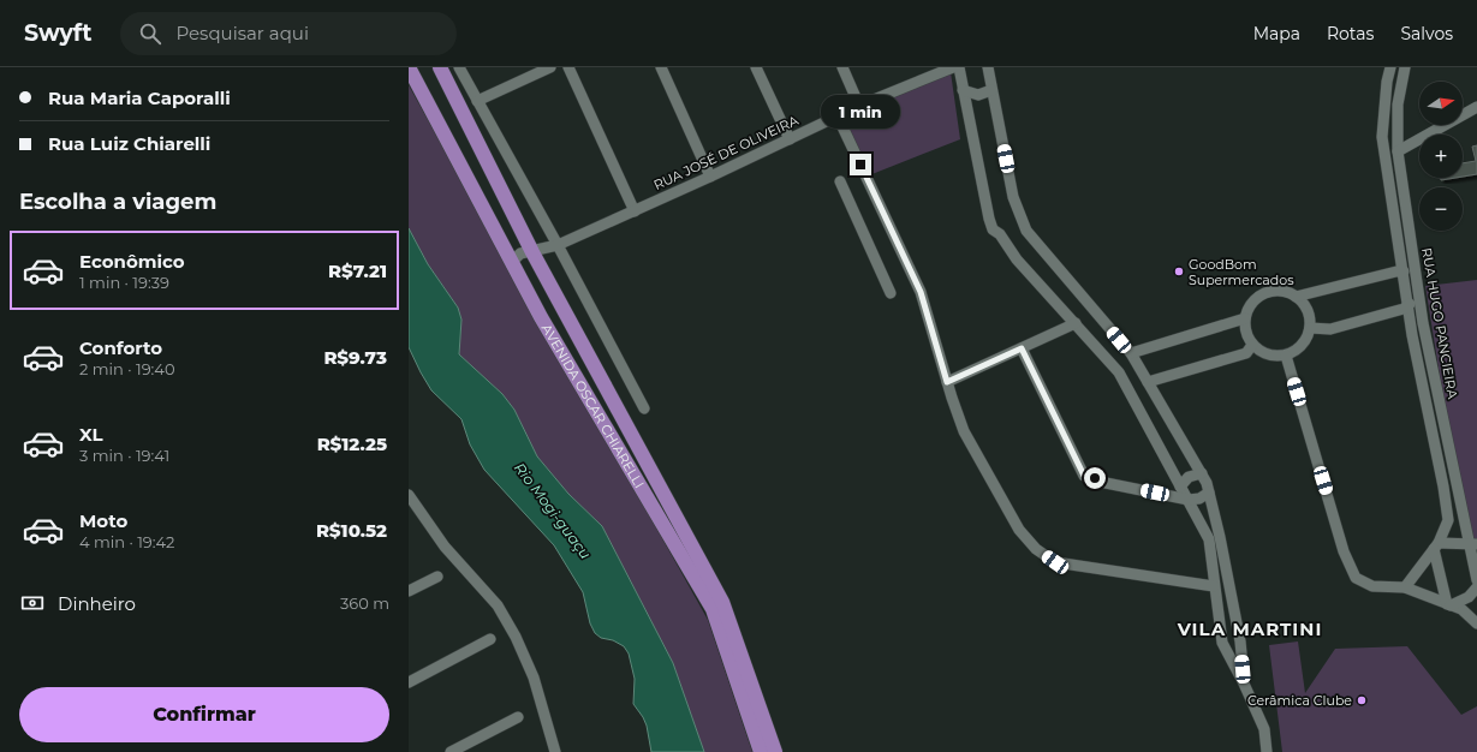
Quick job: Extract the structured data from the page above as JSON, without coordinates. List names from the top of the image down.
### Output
{
  "streets": {
    "main road": ["AVENIDA OSCAR CHIARELLI"],
    "street": ["RUA JOSÉ DE OLIVEIRA", "RUA HUGO PANCIEIRA"]
  },
  "crossings": [
    ["RUA JOSÉ DE OLIVEIRA", "AVENIDA OSCAR CHIARELLI"]
  ],
  "districts": ["VILA MARTINI"],
  "water": ["Rio Mogi-guaçu"],
  "places": ["GoodBom Supermercados", "Cerâmica Clube"],
  "north": "right",
  "page": {
    "header": "Swyft",
    "search": "Pesquisar aqui",
    "nav": ["Mapa", "Rotas", "Salvos"],
    "banner": ["Rua Maria Caporalli", "Rua Luiz Chiarelli"],
    "map_buttons": ["+", "−"],
    "bubble": "1 min",
    "heading": "Escolha a viagem",
    "list": [
      {
        "name": "Econômico",
        "note": "1 min · 19:39",
        "value": "R$7.21"
      },
      {
        "name": "Conforto",
        "note": "2 min · 19:40",
        "value": "R$9.73"
      },
      {
        "name": "XL",
        "note": "3 min · 19:41",
        "value": "R$12.25"
      },
      {
        "name": "Moto",
        "note": "4 min · 19:42",
        "value": "R$10.52"
      }
    ],
    "pay": ["Dinheiro", "360 m"],
    "buttons": "Confirmar"
  }
}
